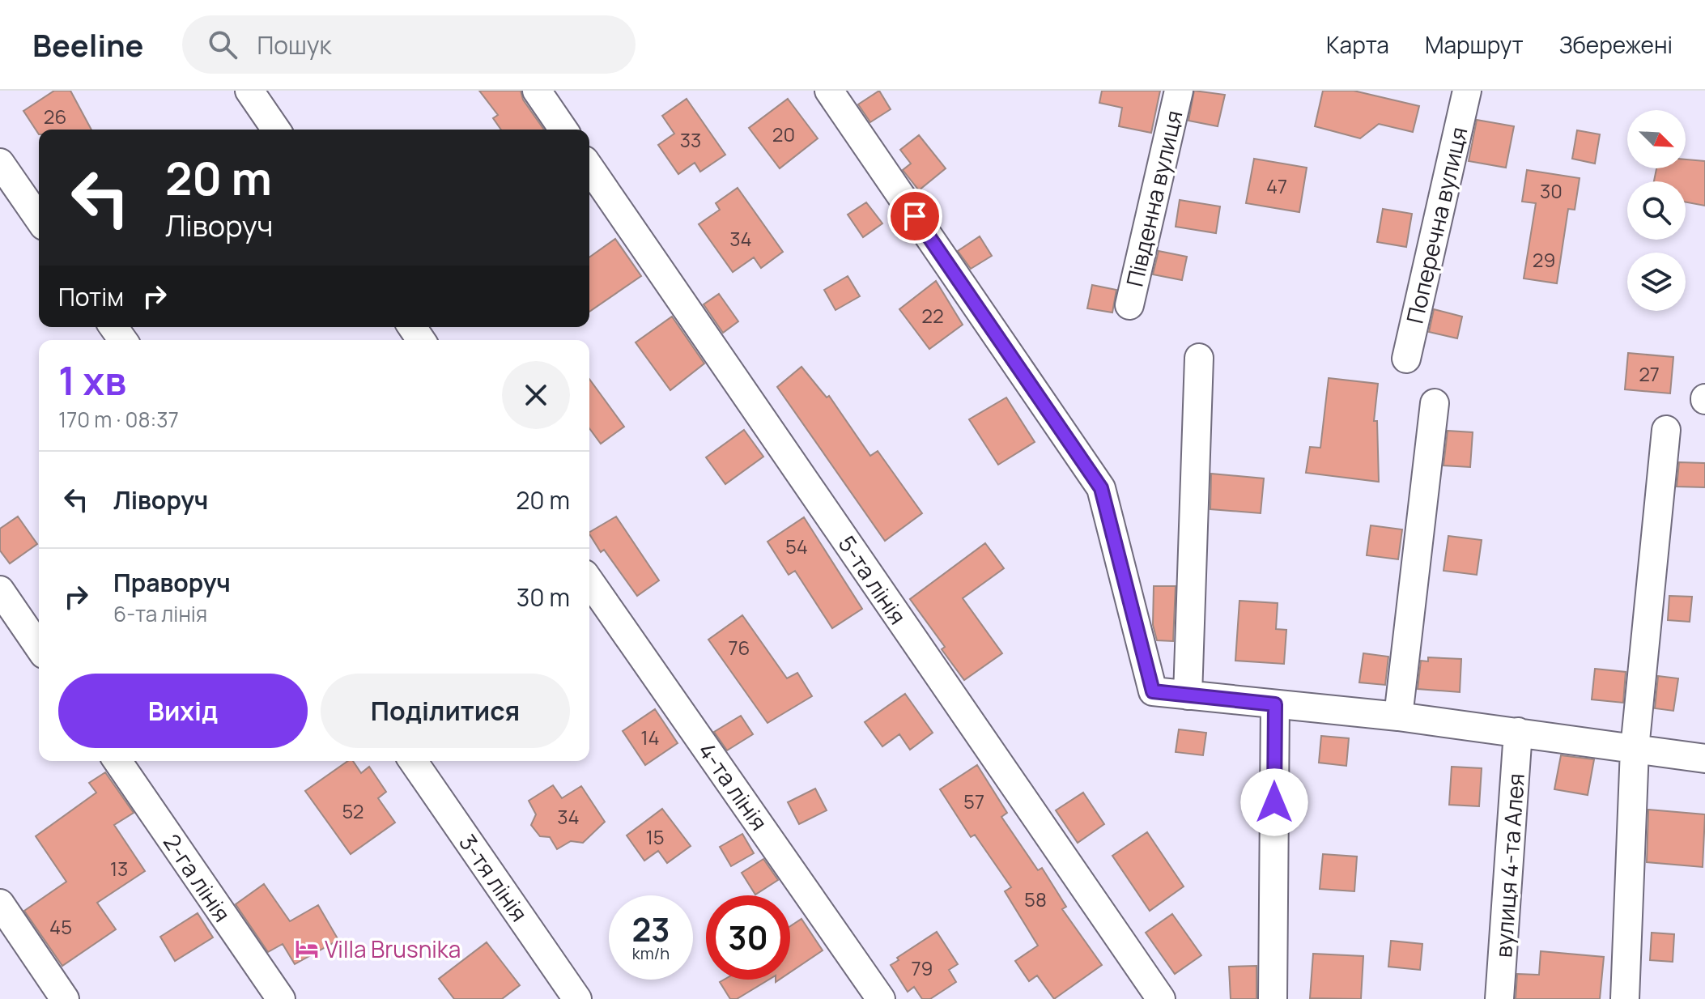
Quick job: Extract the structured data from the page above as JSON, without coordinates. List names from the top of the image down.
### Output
{
  "streets": {
    "street": [
      "Південна вулиця",
      "Поперечна вулиця",
      "5-та лінія",
      "4-та лінія",
      "вулиця 4-та Алея",
      "2-га лінія",
      "3-тя лінія"
    ]
  },
  "places": {
    "hotel": ["Villa Brusnika"]
  },
  "house_numbers": [
    "26",
    "20",
    "33",
    "47",
    "30",
    "34",
    "29",
    "22",
    "27",
    "54",
    "76",
    "14",
    "57",
    "52",
    "34",
    "15",
    "13",
    "58",
    "45",
    "79"
  ],
  "north": "bottom right",
  "page": {
    "header": "Beeline",
    "search": "Пошук",
    "nav": ["Карта", "Маршрут", "Збережені"],
    "turn": ["20 m", "Ліворуч"],
    "then": "Потім",
    "heading": ["1 хв", "170 m · 08:37"],
    "list": [
      {
        "name": "Ліворуч",
        "value": "20 m"
      },
      {
        "name": "Праворуч",
        "note": "6-та лінія",
        "value": "30 m"
      }
    ],
    "buttons": ["Вихід", "Поділитися"],
    "speed": "23 km/h",
    "limit": "30"
  }
}
